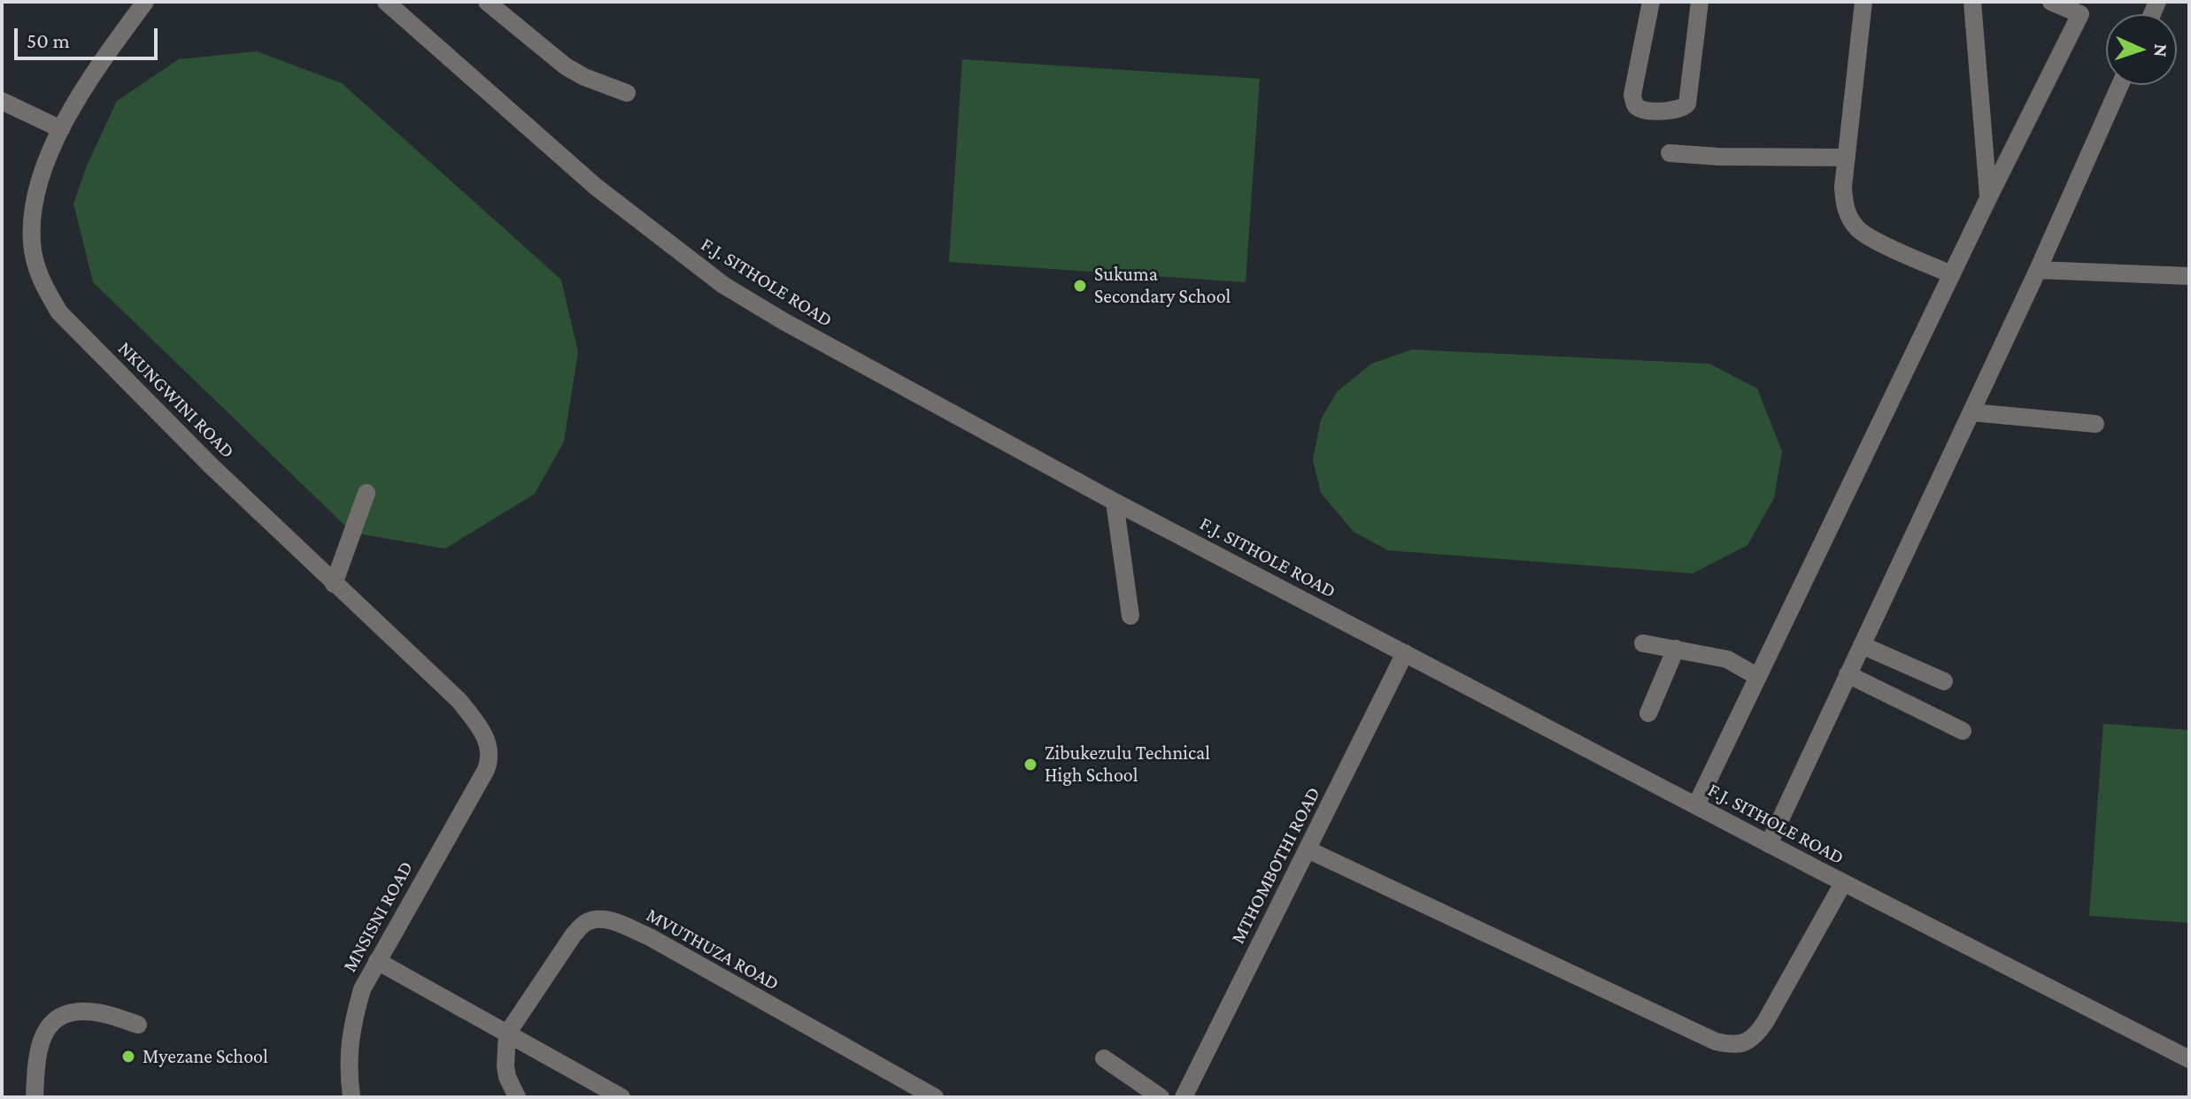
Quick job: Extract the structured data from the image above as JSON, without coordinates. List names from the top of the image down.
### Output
{
  "streets": {
    "street": [
      "F.J. SITHOLE ROAD",
      "NKUNGWINI ROAD",
      "MTHOMBOTHI ROAD",
      "MNSISNI ROAD",
      "MVUTHUZA ROAD"
    ]
  },
  "crossings": [
    ["F.J. SITHOLE ROAD", "MTHOMBOTHI ROAD"],
    ["NKUNGWINI ROAD", "MNSISNI ROAD"]
  ],
  "places": ["Sukuma Secondary School", "Zibukezulu Technical High School", "Myezane School"],
  "scale_bar": "50 m",
  "north": "right"
}
